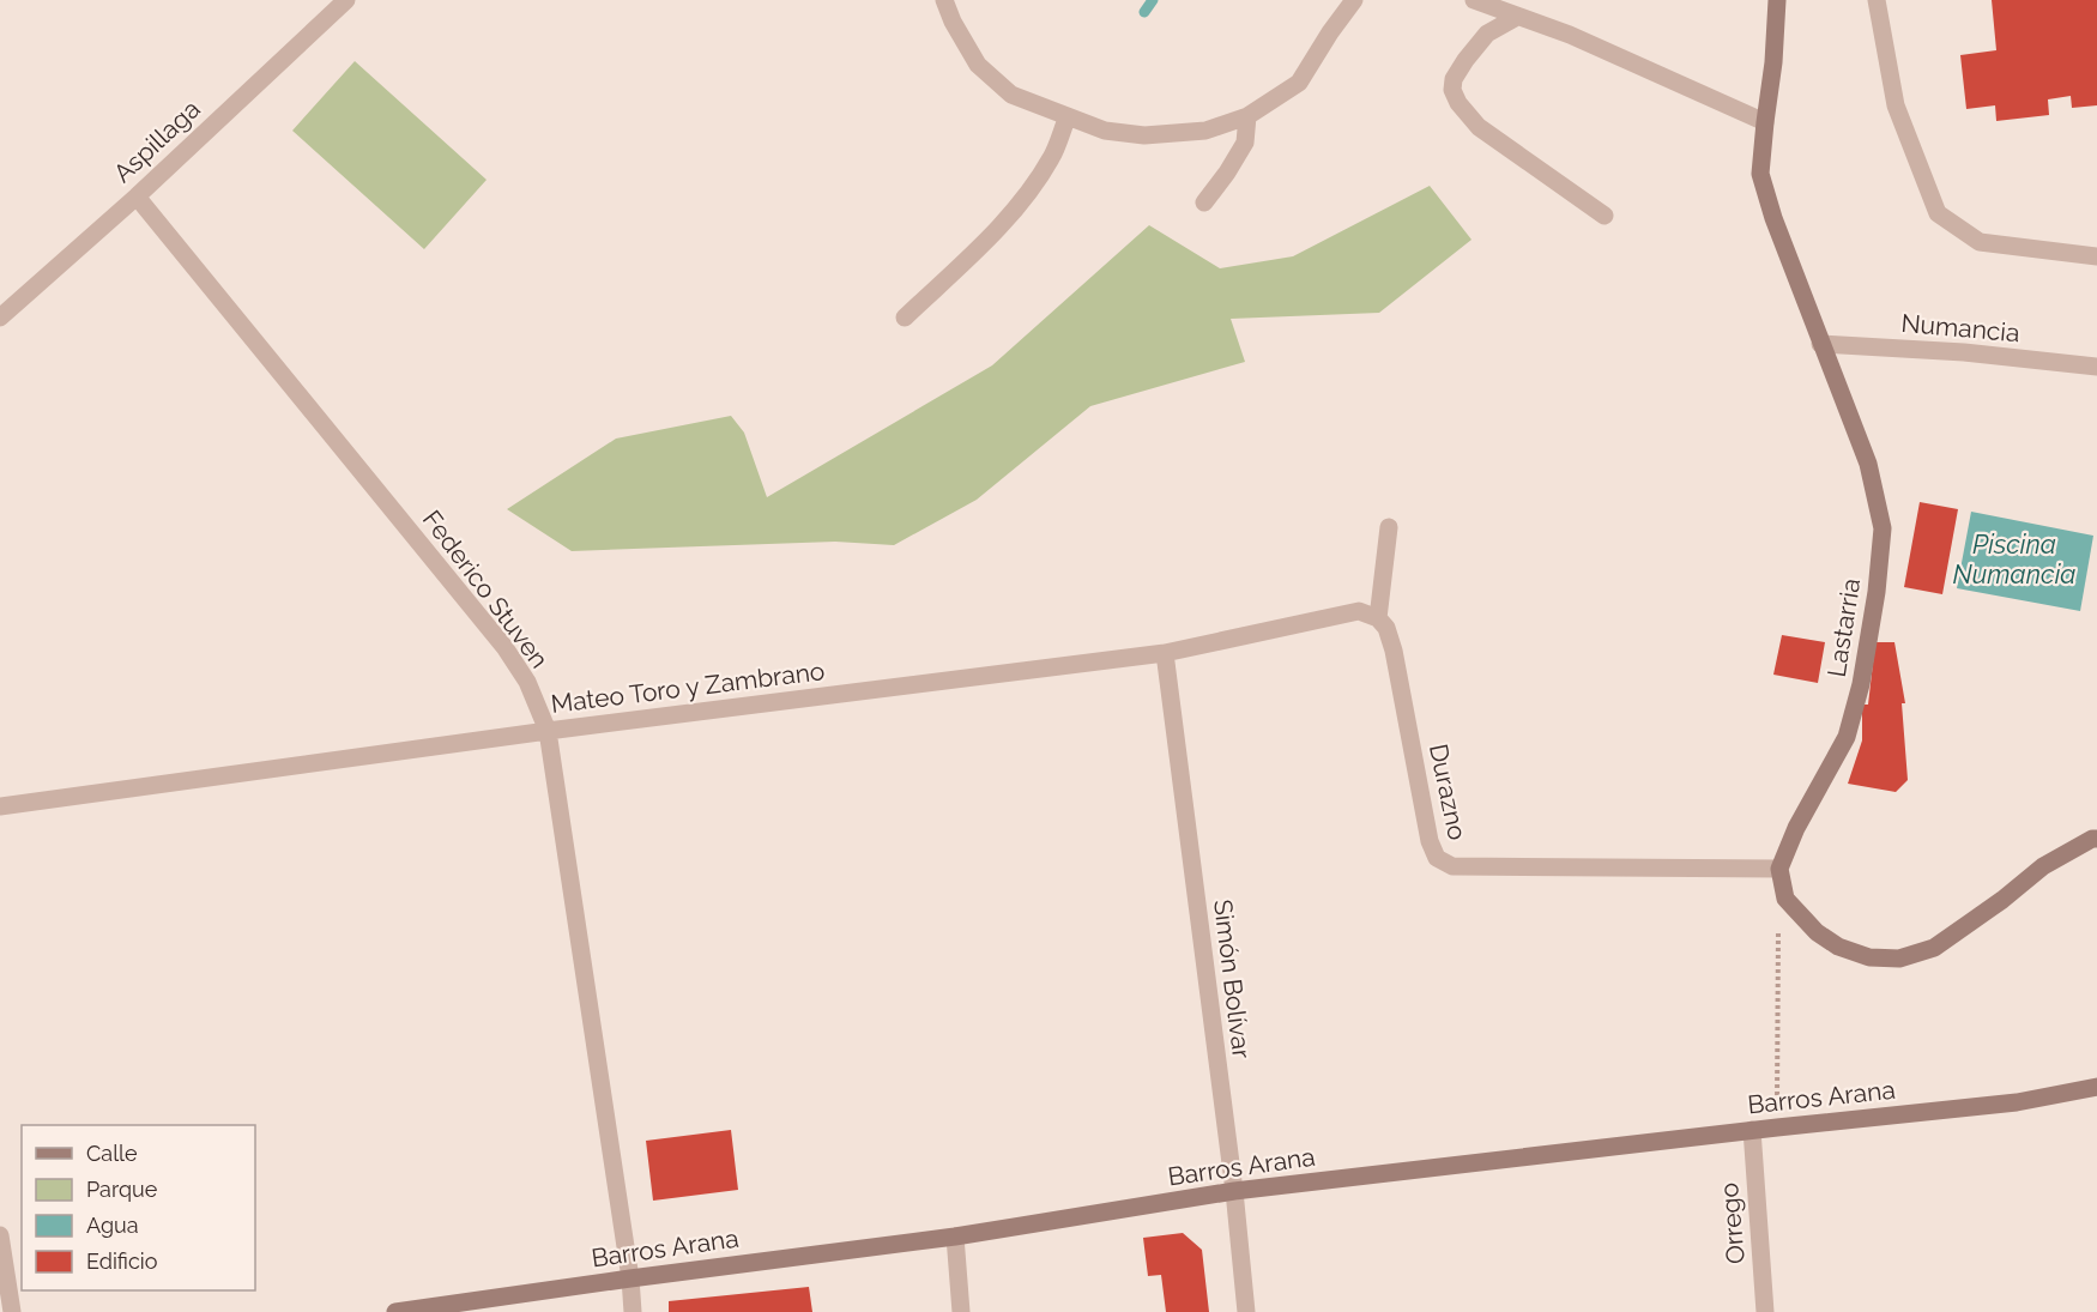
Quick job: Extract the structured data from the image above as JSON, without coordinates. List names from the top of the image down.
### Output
{
  "streets": {
    "street": [
      "Aspillaga",
      "Numancia",
      "Federico Stuven",
      "Lastarria",
      "Mateo Toro y Zambrano",
      "Durazno",
      "Simón Bolívar",
      "Barros Arana",
      "Orrego"
    ]
  },
  "crossings": [
    ["Aspillaga", "Federico Stuven"],
    ["Numancia", "Lastarria"],
    ["Federico Stuven", "Mateo Toro y Zambrano"],
    ["Federico Stuven", "Barros Arana"],
    ["Lastarria", "Durazno"],
    ["Mateo Toro y Zambrano", "Durazno"],
    ["Mateo Toro y Zambrano", "Simón Bolívar"],
    ["Simón Bolívar", "Barros Arana"],
    ["Barros Arana", "Orrego"]
  ],
  "water": ["Piscina Numancia"],
  "legend": [
    "Calle",
    "Parque",
    "Agua",
    "Edificio"
  ]
}
